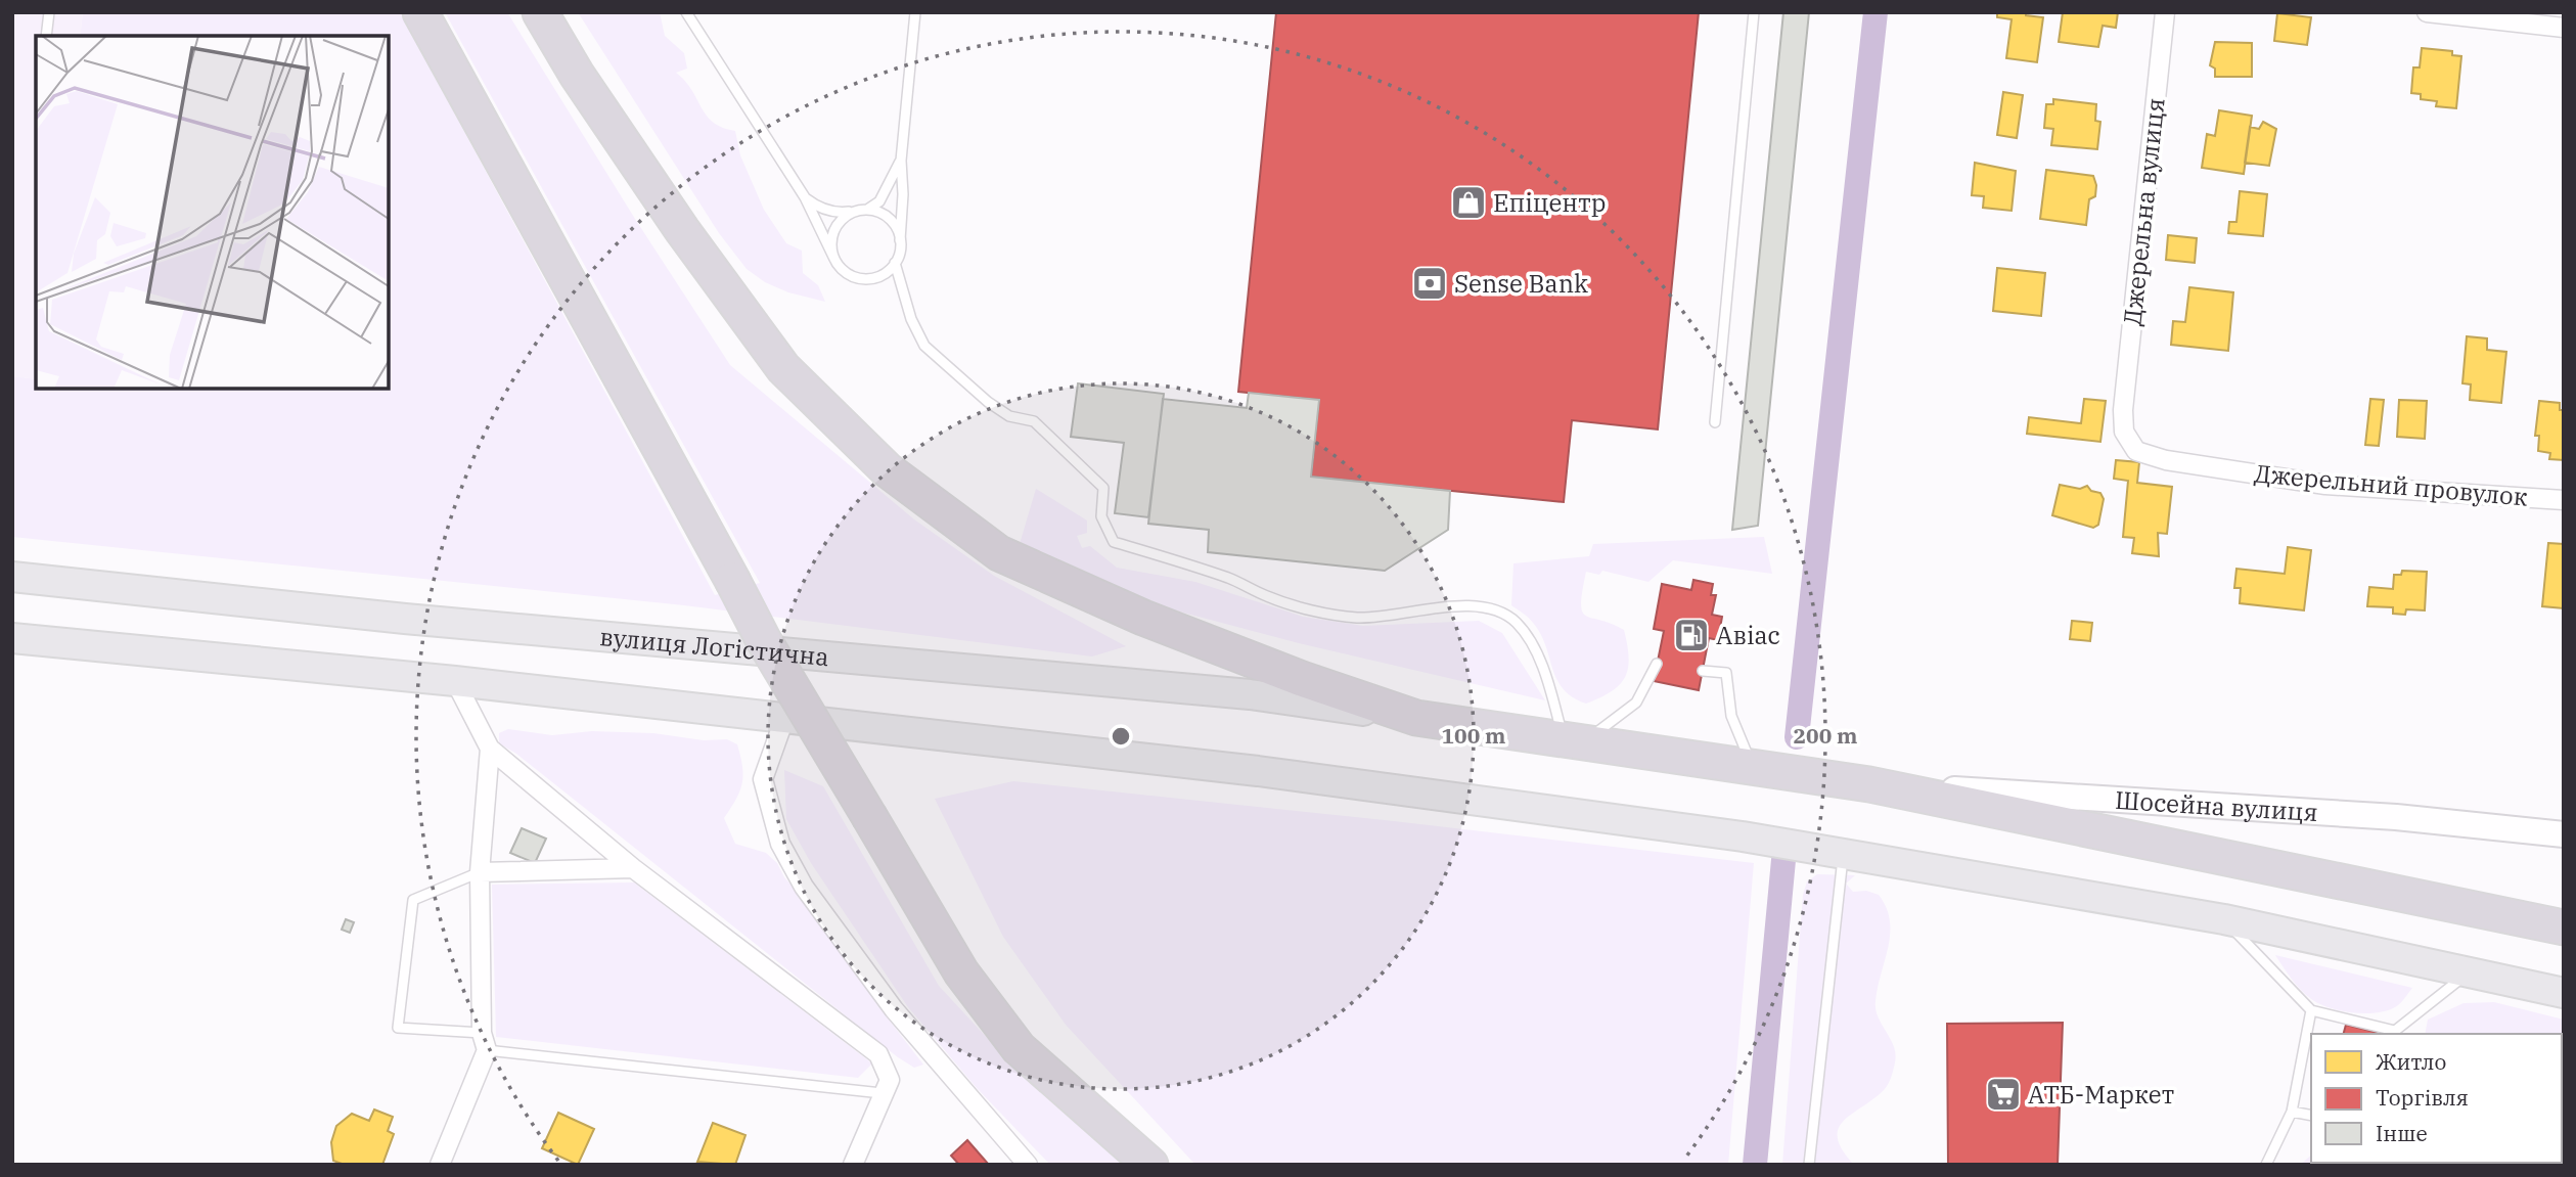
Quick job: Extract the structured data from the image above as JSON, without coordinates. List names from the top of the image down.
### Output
{
  "streets": {
    "main road": ["вулиця Логістична", "Шосейна вулиця"],
    "street": ["Джерельна вулиця", "Джерельний провулок"]
  },
  "crossings": [
    ["Джерельна вулиця", "Джерельний провулок"]
  ],
  "places": {
    "shop": ["Епіцентр"],
    "bank": ["Sense Bank"],
    "fuel station": ["Авіас"],
    "supermarket": ["АТБ-Маркет"]
  },
  "legend": ["Житло", "Торгівля", "Інше"],
  "rings": ["100 m", "200 m"]
}
